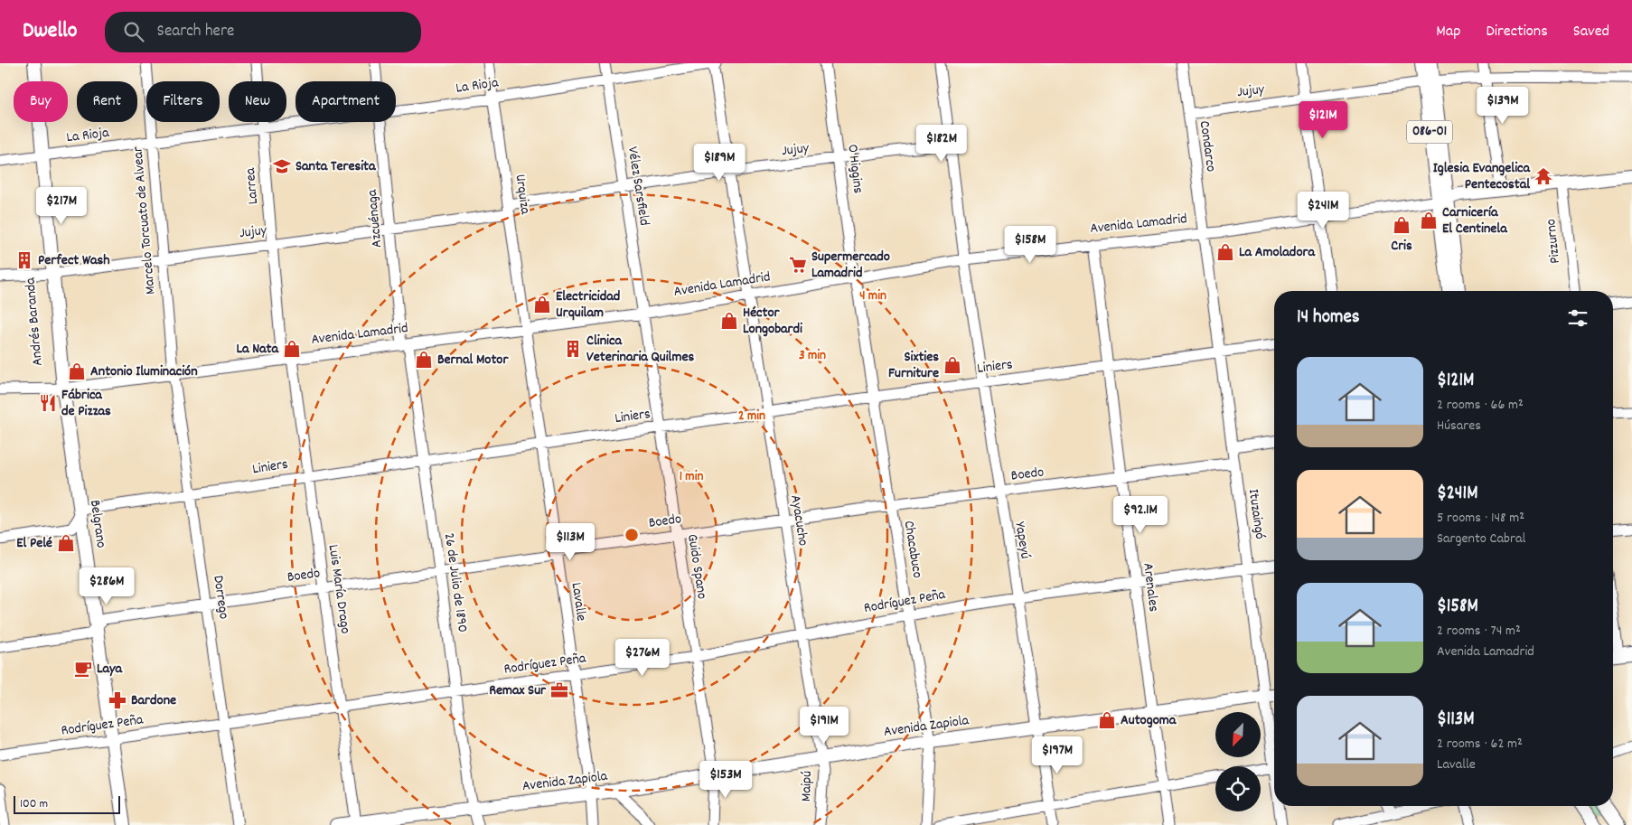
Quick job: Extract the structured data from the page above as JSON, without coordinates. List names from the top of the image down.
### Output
{
  "streets": {
    "main road": [
      "086-01",
      "Avenida Lamadrid",
      "Andrés Baranda",
      "Belgrano",
      "Avenida Zapiola"
    ],
    "street": [
      "La Rioja",
      "Jujuy",
      "Condarco",
      "O'Higgins",
      "Larrea",
      "Vélez Sarsfield",
      "Urquiza",
      "Azcuénaga",
      "Marcelo Torcuato de Alvear",
      "Pizzurno",
      "Liniers",
      "Boedo",
      "Ituzaingó",
      "Ayacucho",
      "Yapeyú",
      "Chacabuco",
      "Guido Spano",
      "26 de Julio de 1890",
      "Arenales",
      "Luis María Drago",
      "Dorrego",
      "Lavalle",
      "Rodríguez Peña",
      "Maipú"
    ]
  },
  "crossings": [
    ["La Rioja", "Larrea"],
    ["La Rioja", "Vélez Sarsfield"],
    ["La Rioja", "Urquiza"],
    ["La Rioja", "Marcelo Torcuato de Alvear"],
    ["La Rioja", "Andrés Baranda"],
    ["La Rioja", "Ayacucho"],
    ["Jujuy", "086-01"],
    ["Jujuy", "Condarco"],
    ["Jujuy", "O'Higgins"],
    ["Jujuy", "Larrea"],
    ["Jujuy", "Vélez Sarsfield"],
    ["Jujuy", "Urquiza"],
    ["Jujuy", "Azcuénaga"],
    ["Jujuy", "Marcelo Torcuato de Alvear"],
    ["Jujuy", "Andrés Baranda"],
    ["Jujuy", "Ayacucho"],
    ["Jujuy", "Yapeyú"],
    ["086-01", "Avenida Lamadrid"],
    ["Condarco", "Avenida Lamadrid"],
    ["Condarco", "Ituzaingó"],
    ["O'Higgins", "Avenida Lamadrid"],
    ["O'Higgins", "Chacabuco"],
    ["Larrea", "Avenida Lamadrid"],
    ["Larrea", "Luis María Drago"],
    ["Vélez Sarsfield", "Avenida Lamadrid"],
    ["Vélez Sarsfield", "Guido Spano"],
    ["Urquiza", "Avenida Lamadrid"],
    ["Urquiza", "Lavalle"],
    ["Azcuénaga", "Avenida Lamadrid"],
    ["Azcuénaga", "26 de Julio de 1890"],
    ["Marcelo Torcuato de Alvear", "Avenida Lamadrid"],
    ["Marcelo Torcuato de Alvear", "Dorrego"],
    ["Avenida Lamadrid", "Pizzurno"],
    ["Avenida Lamadrid", "Andrés Baranda"],
    ["Avenida Lamadrid", "Ituzaingó"],
    ["Avenida Lamadrid", "Ayacucho"],
    ["Avenida Lamadrid", "Belgrano"],
    ["Avenida Lamadrid", "Yapeyú"],
    ["Avenida Lamadrid", "Chacabuco"],
    ["Avenida Lamadrid", "Guido Spano"],
    ["Avenida Lamadrid", "26 de Julio de 1890"],
    ["Avenida Lamadrid", "Arenales"],
    ["Avenida Lamadrid", "Luis María Drago"],
    ["Avenida Lamadrid", "Dorrego"],
    ["Avenida Lamadrid", "Lavalle"],
    ["Andrés Baranda", "Belgrano"],
    ["Liniers", "Ituzaingó"],
    ["Liniers", "Ayacucho"],
    ["Liniers", "Belgrano"],
    ["Liniers", "Yapeyú"],
    ["Liniers", "Chacabuco"],
    ["Liniers", "Guido Spano"],
    ["Liniers", "26 de Julio de 1890"],
    ["Liniers", "Arenales"],
    ["Liniers", "Luis María Drago"],
    ["Liniers", "Dorrego"],
    ["Liniers", "Lavalle"],
    ["Boedo", "Ituzaingó"],
    ["Boedo", "Ayacucho"],
    ["Boedo", "Belgrano"],
    ["Boedo", "Yapeyú"],
    ["Boedo", "Chacabuco"],
    ["Boedo", "Guido Spano"],
    ["Boedo", "26 de Julio de 1890"],
    ["Boedo", "Arenales"],
    ["Boedo", "Luis María Drago"],
    ["Boedo", "Dorrego"],
    ["Boedo", "Lavalle"],
    ["Ituzaingó", "Rodríguez Peña"],
    ["Ituzaingó", "Avenida Zapiola"],
    ["Ayacucho", "Rodríguez Peña"],
    ["Ayacucho", "Avenida Zapiola"],
    ["Ayacucho", "Maipú"],
    ["Belgrano", "Rodríguez Peña"],
    ["Yapeyú", "Rodríguez Peña"],
    ["Yapeyú", "Avenida Zapiola"],
    ["Chacabuco", "Rodríguez Peña"],
    ["Chacabuco", "Avenida Zapiola"],
    ["Guido Spano", "Rodríguez Peña"],
    ["Guido Spano", "Avenida Zapiola"],
    ["26 de Julio de 1890", "Rodríguez Peña"],
    ["26 de Julio de 1890", "Avenida Zapiola"],
    ["Arenales", "Rodríguez Peña"],
    ["Arenales", "Avenida Zapiola"],
    ["Luis María Drago", "Rodríguez Peña"],
    ["Luis María Drago", "Avenida Zapiola"],
    ["Dorrego", "Rodríguez Peña"],
    ["Lavalle", "Rodríguez Peña"],
    ["Lavalle", "Avenida Zapiola"],
    ["Avenida Zapiola", "Maipú"]
  ],
  "places": {
    "school or university": ["Santa Teresita"],
    "temple": ["Iglesia Evangelica Pentecostal"],
    "shop": [
      "Carnicería El Centinela",
      "Cris",
      "La Amoladora",
      "Electricidad Urquilam",
      "Héctor Longobardi",
      "La Nata",
      "Bernal Motor",
      "Sixties Furniture",
      "Antonio Iluminación",
      "El Pelé",
      "Autogoma"
    ],
    "building": ["Perfect Wash", "Clinica Veterinaria Quilmes"],
    "supermarket": ["Supermercado Lamadrid"],
    "restaurant": ["Fábrica de Pizzas"],
    "cafe": ["Laya"],
    "office": ["Remax Sur"],
    "pharmacy": ["Bardone"]
  },
  "scale_bar": "100 m",
  "north": "bottom left",
  "page": {
    "header": "Dwello",
    "search": "Search here",
    "nav": ["Map", "Directions", "Saved"],
    "chip": [
      "Buy",
      "Rent",
      "Filters",
      "New",
      "Apartment"
    ],
    "price": [
      "$139M",
      "$121M",
      "$182M",
      "$189M",
      "$217M",
      "$241M",
      "$158M",
      "$92.1M",
      "$113M",
      "$286M",
      "$276M",
      "$191M",
      "$197M",
      "$153M"
    ],
    "heading": "14 homes",
    "list": [
      {
        "name": "$121M",
        "note": "2 rooms · 66 m² · Húsares"
      },
      {
        "name": "$241M",
        "note": "5 rooms · 148 m² · Sargento Cabral"
      },
      {
        "name": "$158M",
        "note": "2 rooms · 74 m² · Avenida Lamadrid"
      },
      {
        "name": "$113M",
        "note": "2 rooms · 62 m² · Lavalle"
      }
    ],
    "scale": "100 m"
  },
  "rings": [
    "4 min",
    "3 min",
    "2 min",
    "1 min"
  ]
}
